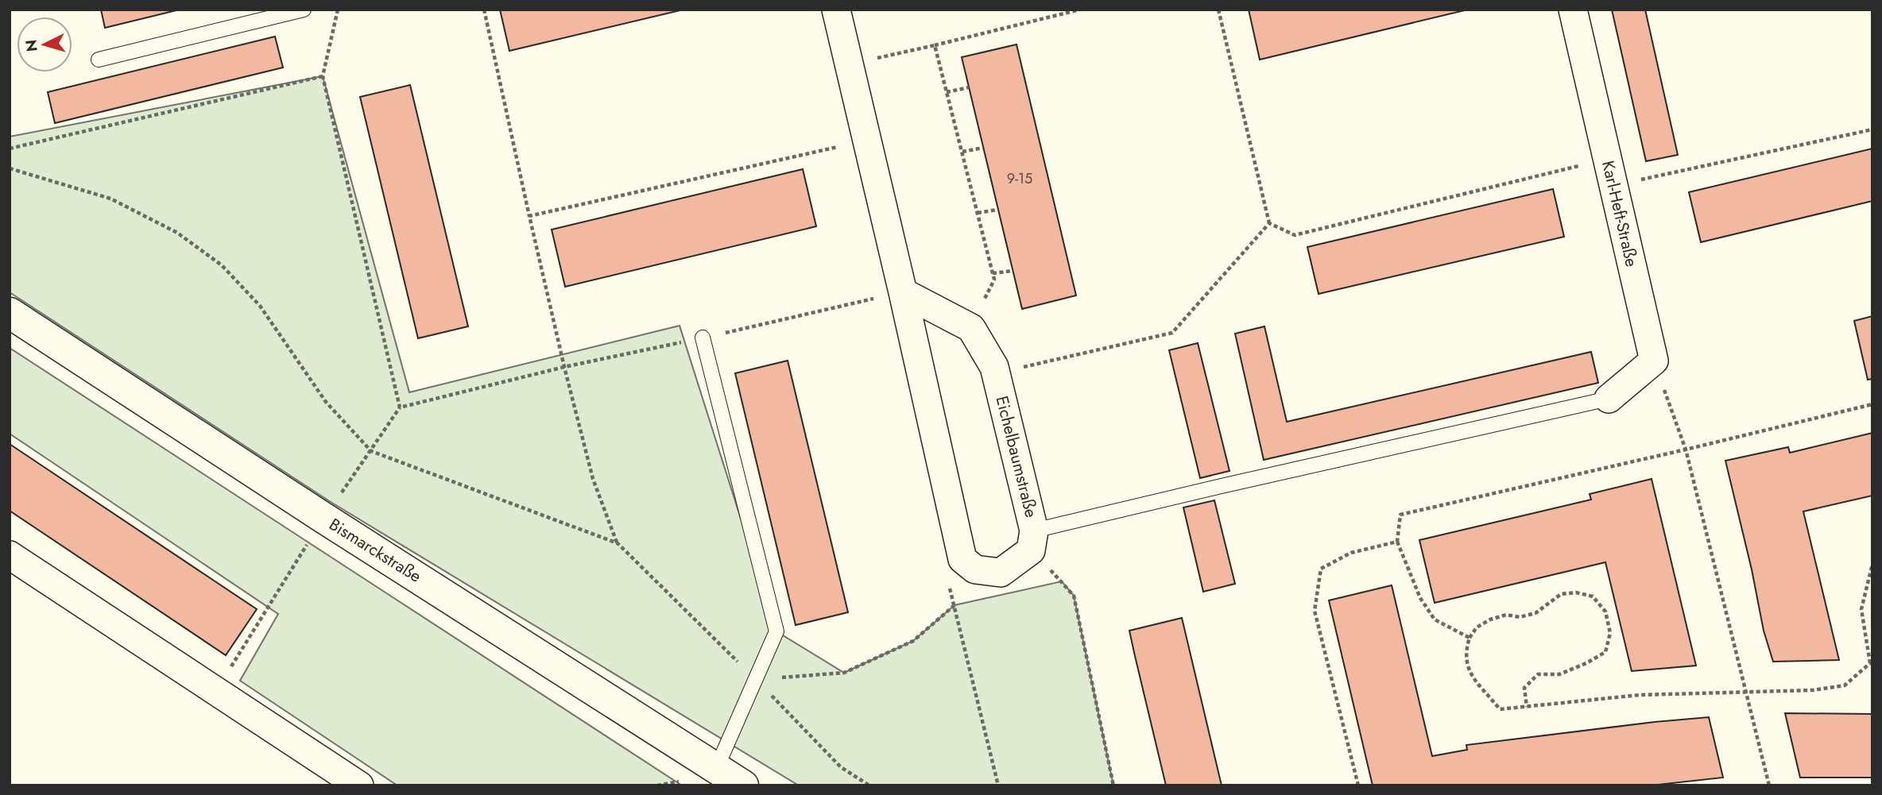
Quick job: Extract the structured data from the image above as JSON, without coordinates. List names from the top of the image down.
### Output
{
  "streets": {
    "street": ["Karl-Heft-Straße", "Eichelbaumstraße", "Bismarckstraße"]
  },
  "house_numbers": ["9-15"],
  "north": "left"
}
